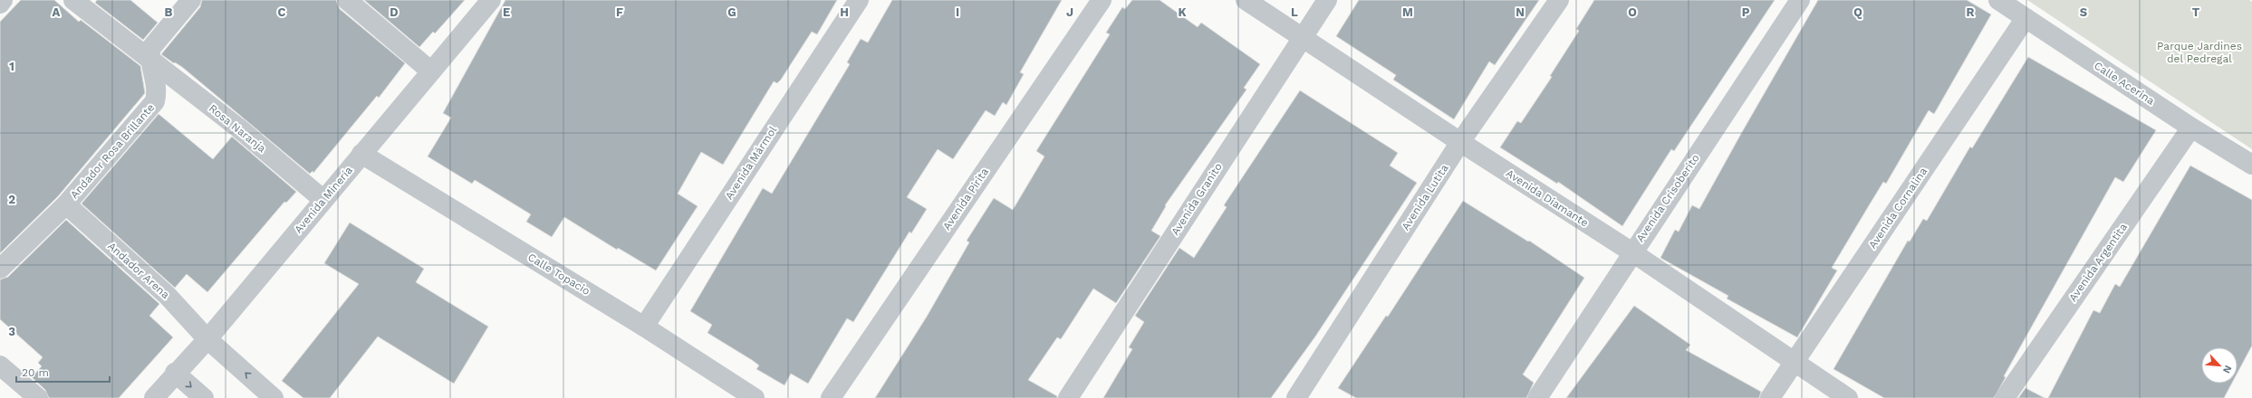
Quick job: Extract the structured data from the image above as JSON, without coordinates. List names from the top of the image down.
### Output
{
  "streets": {
    "street": [
      "Calle Acerina",
      "Rosa Naranja",
      "Andador Rosa Brillante",
      "Avenida Mármol",
      "Avenida Lutita",
      "Avenida Diamante",
      "Avenida Crisoberito",
      "Avenida Pirita",
      "Avenida Granito",
      "Avenida Minería",
      "Avenida Cornalina",
      "Avenida Argentita",
      "Andador Arena",
      "Calle Topacio"
    ]
  },
  "crossings": [
    ["Calle Acerina", "Avenida Cornalina"],
    ["Calle Acerina", "Avenida Argentita"],
    ["Rosa Naranja", "Andador Rosa Brillante"],
    ["Rosa Naranja", "Avenida Minería"],
    ["Andador Rosa Brillante", "Andador Arena"],
    ["Avenida Mármol", "Calle Topacio"],
    ["Avenida Lutita", "Avenida Diamante"],
    ["Avenida Diamante", "Avenida Crisoberito"],
    ["Avenida Diamante", "Avenida Granito"],
    ["Avenida Diamante", "Avenida Cornalina"],
    ["Avenida Minería", "Andador Arena"],
    ["Avenida Minería", "Calle Topacio"]
  ],
  "parks": ["Parque Jardines del Pedregal"],
  "scale_bar": "20 m",
  "north": "bottom right",
  "grid": {
    "columns": [
      "A",
      "B",
      "C",
      "D",
      "E",
      "F",
      "G",
      "H",
      "I",
      "J",
      "K",
      "L",
      "M",
      "N",
      "O",
      "P",
      "Q",
      "R",
      "S",
      "T"
    ],
    "rows": ["1", "2", "3"]
  }
}
